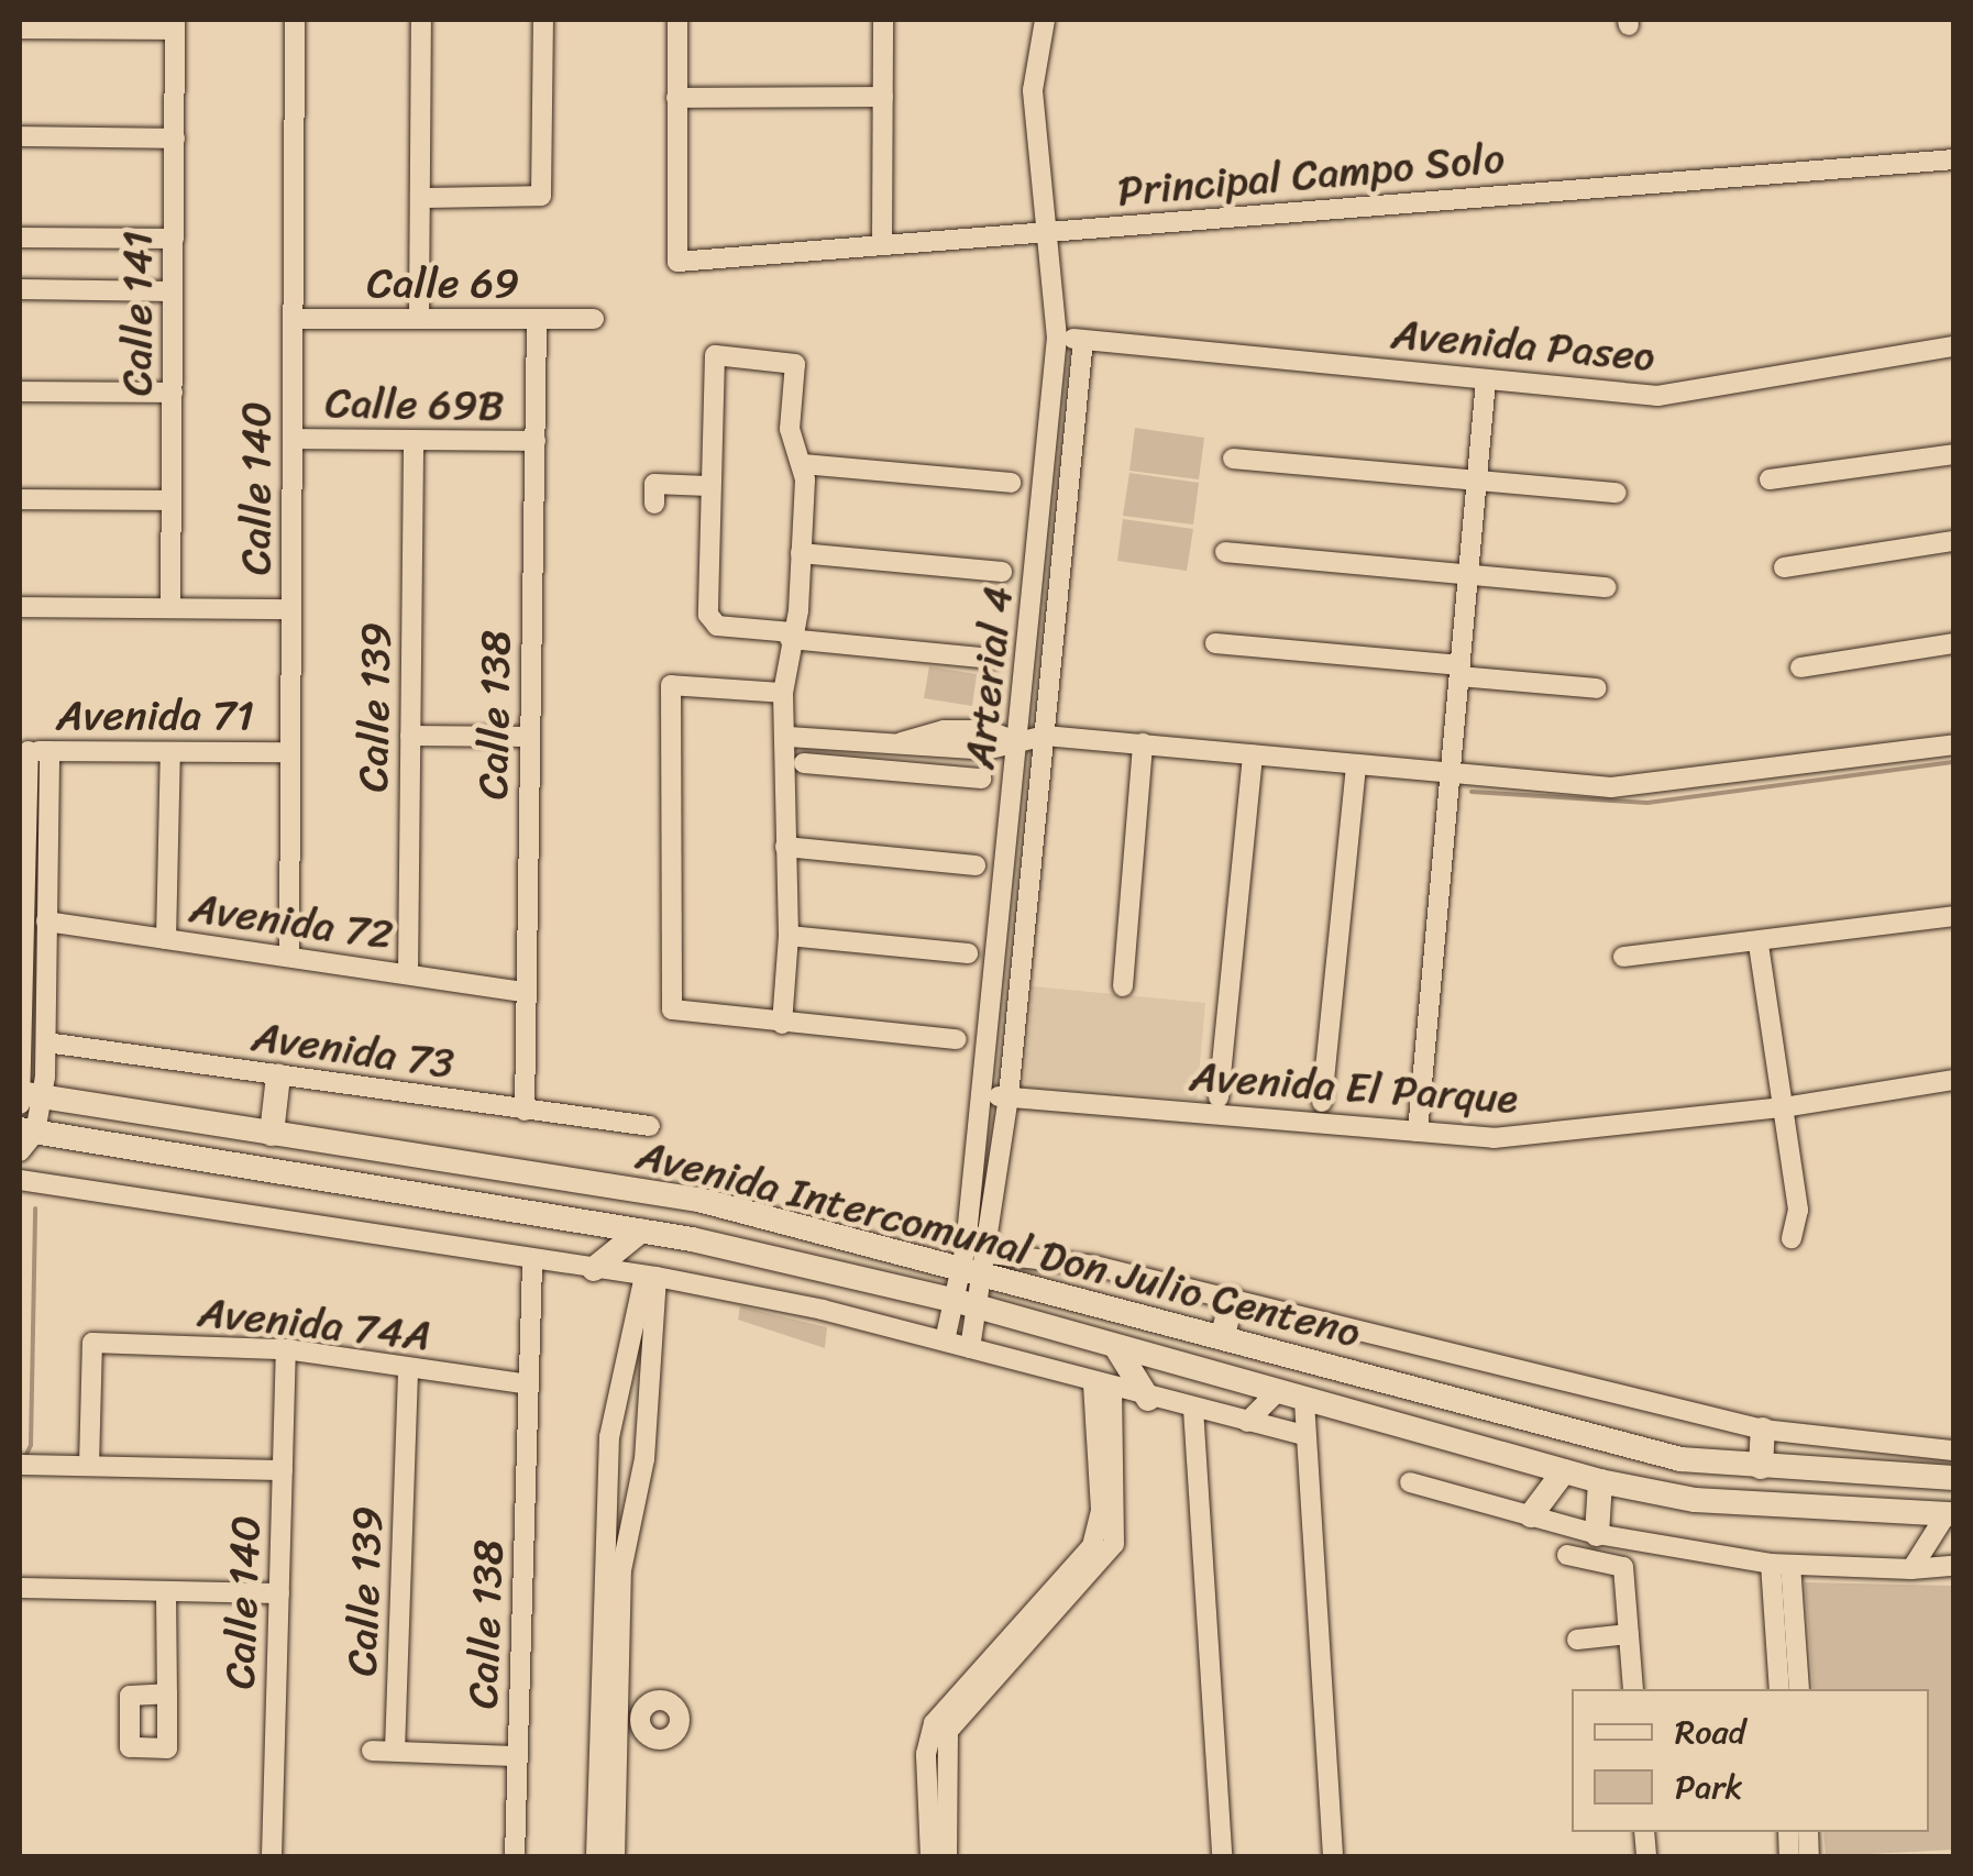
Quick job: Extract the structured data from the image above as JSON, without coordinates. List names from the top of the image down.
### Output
{
  "streets": {
    "main road": ["Avenida Intercomunal Don Julio Centeno"],
    "street": [
      "Principal Campo Solo",
      "Calle 69",
      "Calle 141",
      "Avenida Paseo",
      "Calle 69B",
      "Calle 140",
      "Arterial 4",
      "Calle 139",
      "Calle 138",
      "Avenida 71",
      "Avenida 72",
      "Avenida 73",
      "Avenida El Parque",
      "Avenida 74A"
    ]
  },
  "crossings": [
    ["Principal Campo Solo", "Arterial 4"],
    ["Calle 69", "Calle 140"],
    ["Calle 69", "Calle 138"],
    ["Avenida Paseo", "Arterial 4"],
    ["Calle 69B", "Calle 140"],
    ["Calle 69B", "Calle 139"],
    ["Calle 69B", "Calle 138"],
    ["Calle 140", "Avenida 71"],
    ["Calle 140", "Avenida 72"],
    ["Calle 140", "Avenida 74A"],
    ["Arterial 4", "Avenida El Parque"],
    ["Arterial 4", "Avenida Intercomunal Don Julio Centeno"],
    ["Calle 139", "Avenida 72"],
    ["Calle 139", "Avenida 74A"],
    ["Calle 138", "Avenida 72"],
    ["Calle 138", "Avenida 73"],
    ["Calle 138", "Avenida 74A"]
  ],
  "legend": ["Road", "Park"]
}
